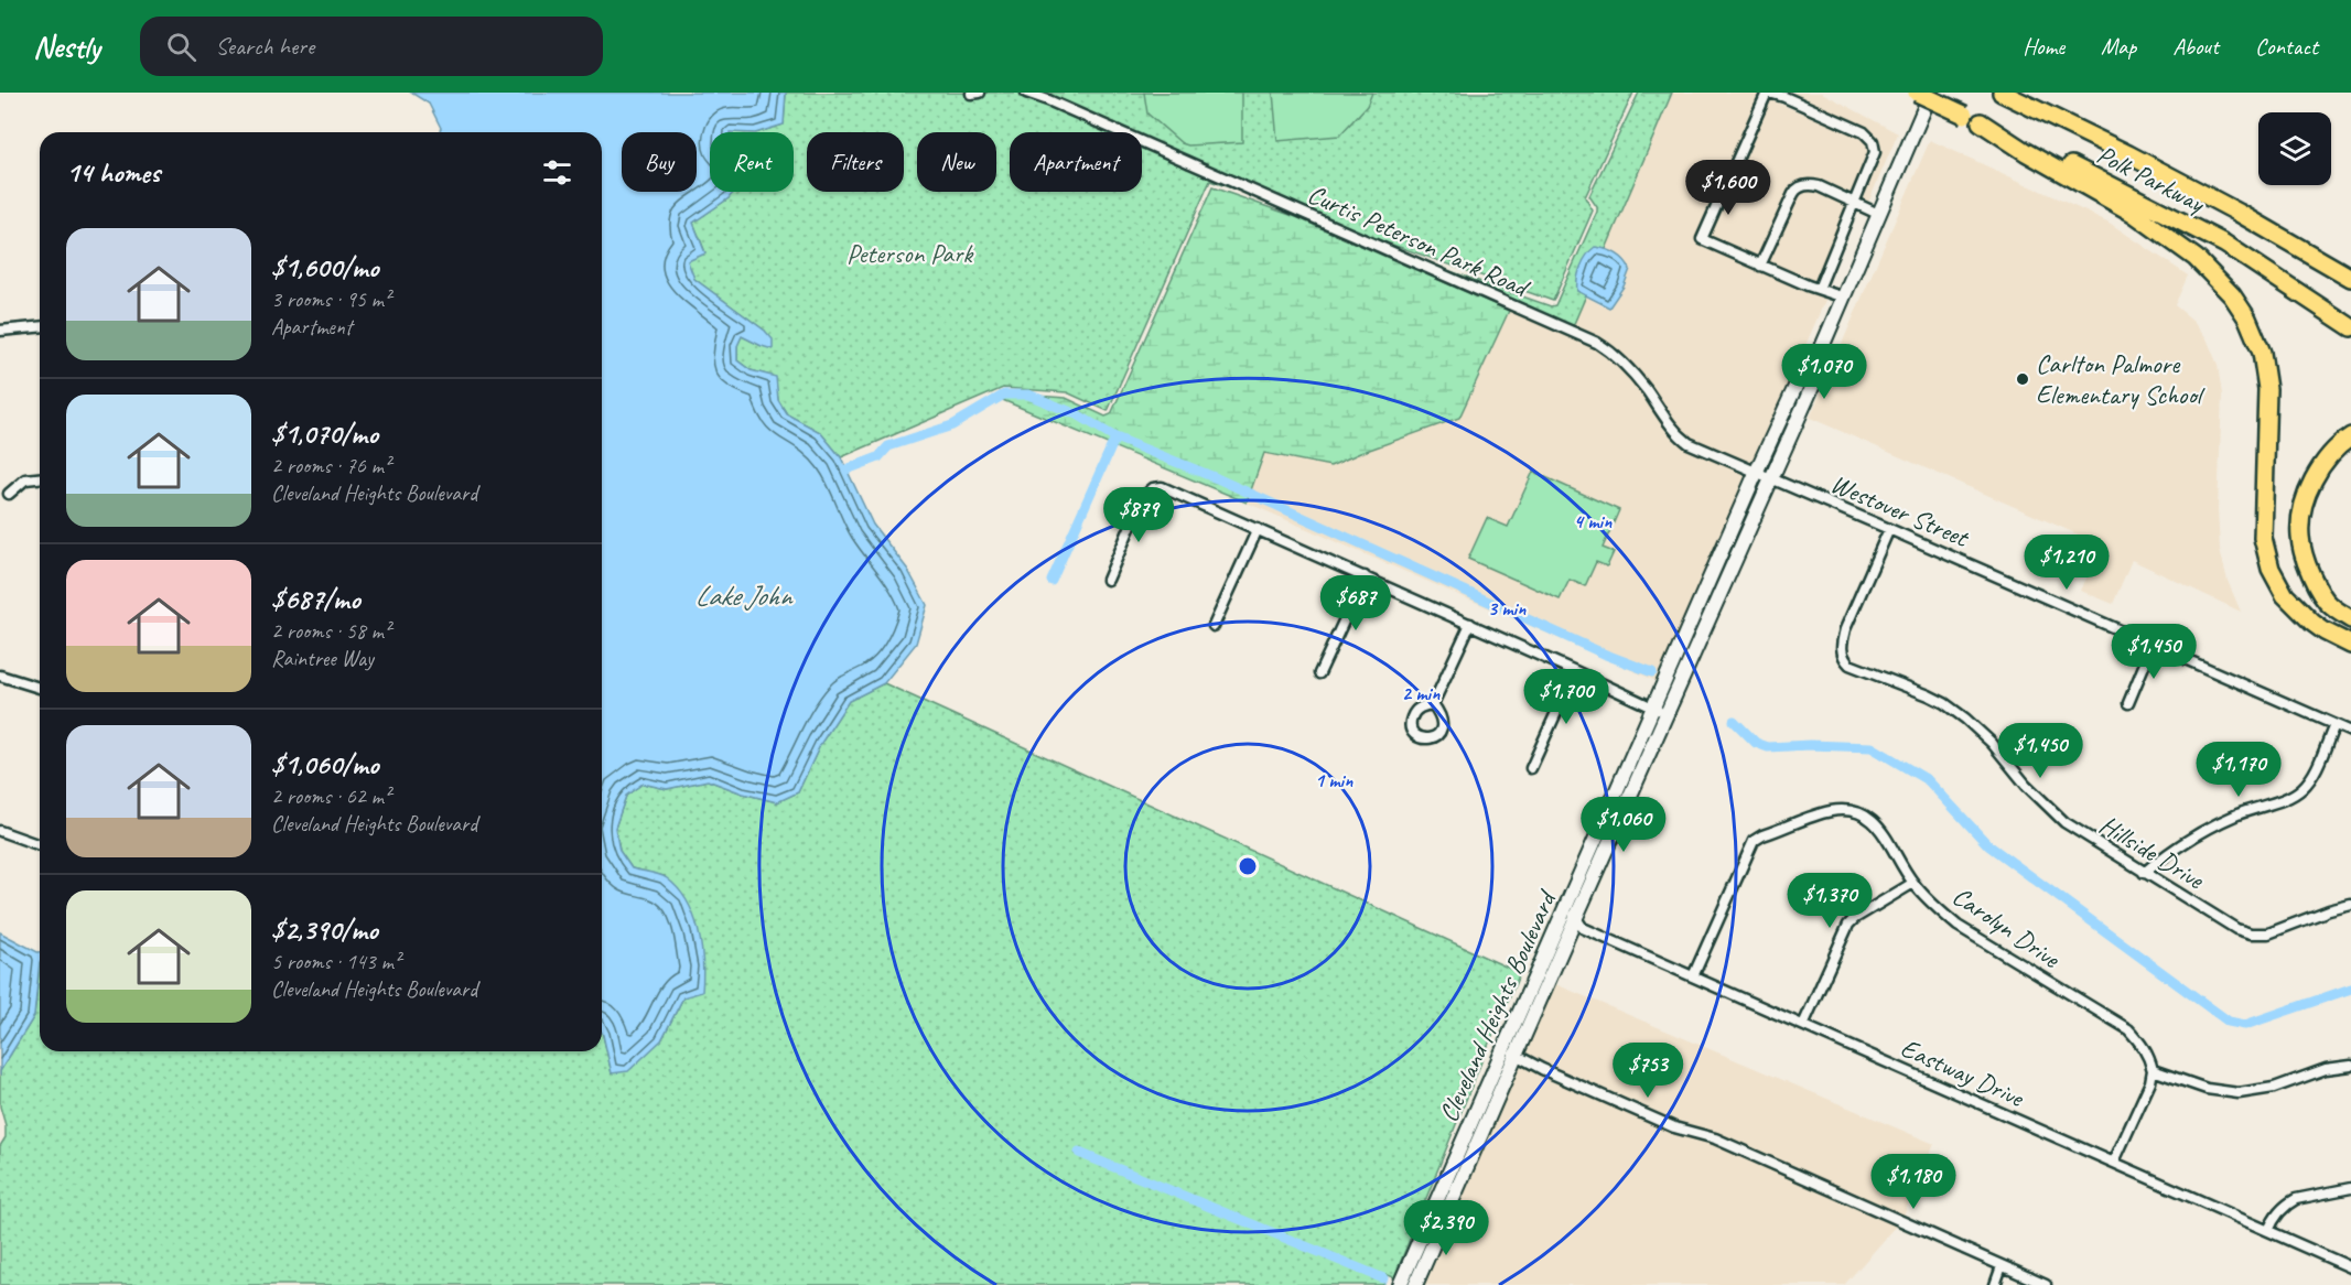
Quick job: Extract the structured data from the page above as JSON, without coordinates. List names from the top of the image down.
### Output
{
  "streets": {
    "highway": ["Polk Parkway"],
    "street": [
      "Curtis Peterson Park Road",
      "Westover Street",
      "Hillside Drive",
      "Carolyn Drive",
      "Cleveland Heights Boulevard",
      "Eastway Drive"
    ]
  },
  "crossings": [
    ["Curtis Peterson Park Road", "Westover Street"],
    ["Curtis Peterson Park Road", "Cleveland Heights Boulevard"],
    ["Westover Street", "Hillside Drive"],
    ["Westover Street", "Cleveland Heights Boulevard"],
    ["Carolyn Drive", "Eastway Drive"],
    ["Cleveland Heights Boulevard", "Eastway Drive"]
  ],
  "water": ["Lake John"],
  "parks": ["Peterson Park"],
  "places": ["Carlton Palmore Elementary School"],
  "page": {
    "header": "Nestly",
    "search": "Search here",
    "nav": [
      "Home",
      "Map",
      "About",
      "Contact"
    ],
    "chip": [
      "Buy",
      "Rent",
      "Filters",
      "New",
      "Apartment"
    ],
    "heading": "14 homes",
    "price": [
      "$1,600",
      "$1,070",
      "$879",
      "$1,210",
      "$687",
      "$1,450",
      "$1,700",
      "$1,450",
      "$1,170",
      "$1,060",
      "$1,370",
      "$753",
      "$1,180",
      "$2,390"
    ],
    "list": [
      {
        "name": "$1,600/mo",
        "note": "3 rooms · 95 m² · Apartment"
      },
      {
        "name": "$1,070/mo",
        "note": "2 rooms · 76 m² · Cleveland Heights Boulevard"
      },
      {
        "name": "$687/mo",
        "note": "2 rooms · 58 m² · Raintree Way"
      },
      {
        "name": "$1,060/mo",
        "note": "2 rooms · 62 m² · Cleveland Heights Boulevard"
      },
      {
        "name": "$2,390/mo",
        "note": "5 rooms · 143 m² · Cleveland Heights Boulevard"
      }
    ]
  },
  "rings": [
    "4 min",
    "3 min",
    "2 min",
    "1 min"
  ]
}
